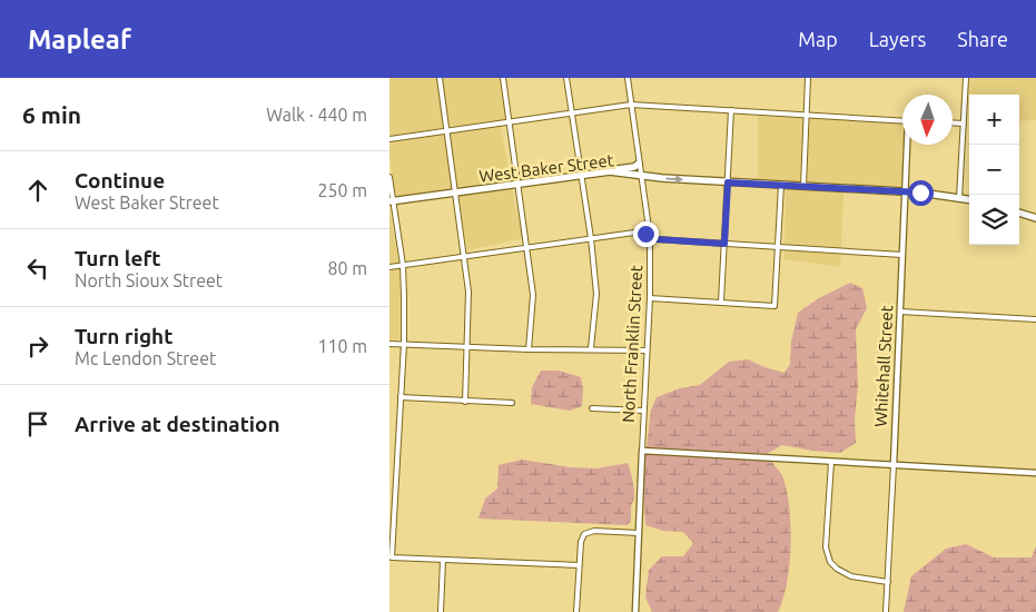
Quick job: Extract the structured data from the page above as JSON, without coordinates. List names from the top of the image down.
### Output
{
  "streets": {
    "main road": ["West Baker Street"],
    "street": ["North Franklin Street", "Whitehall Street"]
  },
  "crossings": [
    ["West Baker Street", "North Franklin Street"],
    ["West Baker Street", "Whitehall Street"]
  ],
  "north": "bottom",
  "page": {
    "header": "Mapleaf",
    "nav": ["Map", "Layers", "Share"],
    "heading": ["6 min", "Walk · 440 m"],
    "map_buttons": ["+", "−"],
    "list": [
      ["Continue", "West Baker Street", "250 m"],
      ["Turn left", "North Sioux Street", "80 m"],
      ["Turn right", "Mc Lendon Street", "110 m"],
      "Arrive at destination"
    ]
  }
}
